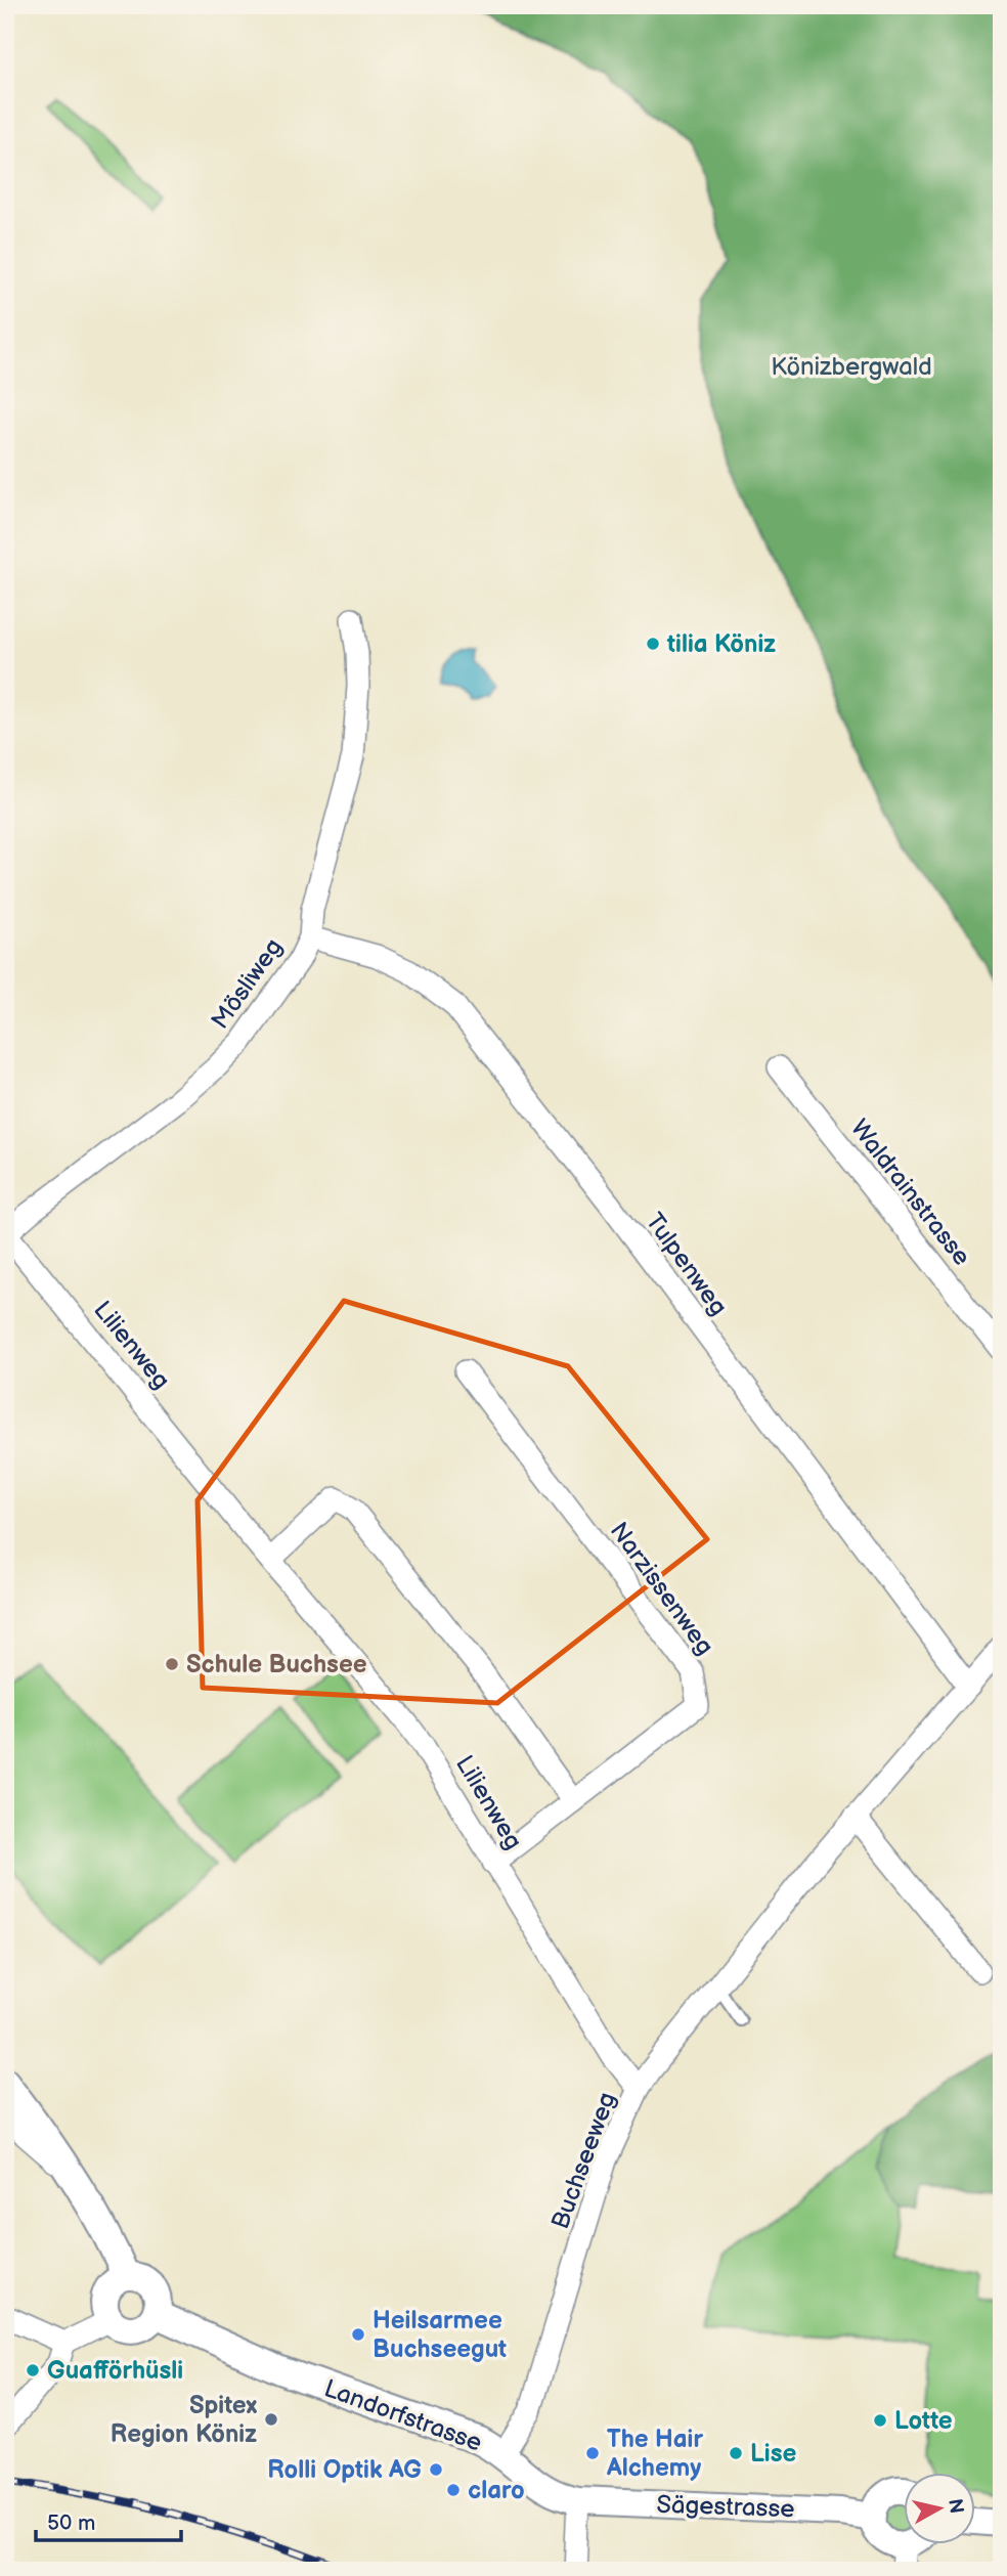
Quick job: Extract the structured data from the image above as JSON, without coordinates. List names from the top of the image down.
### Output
{
  "streets": {
    "street": [
      "Mösliweg",
      "Waldrainstrasse",
      "Tulpenweg",
      "Lilienweg",
      "Narzissenweg",
      "Buchseeweg",
      "Landorfstrasse",
      "Sägestrasse"
    ]
  },
  "crossings": [
    ["Mösliweg", "Tulpenweg"],
    ["Mösliweg", "Lilienweg"],
    ["Tulpenweg", "Buchseeweg"],
    ["Lilienweg", "Narzissenweg"],
    ["Lilienweg", "Buchseeweg"],
    ["Buchseeweg", "Landorfstrasse"],
    ["Landorfstrasse", "Sägestrasse"]
  ],
  "parks": ["Könizbergwald"],
  "places": [
    "tilia Köniz",
    "Schule Buchsee",
    "Heilsarmee Buchseegut",
    "Guafförhüsli",
    "Spitex Region Köniz",
    "Lotte",
    "The Hair Alchemy",
    "Lise",
    "Rolli Optik AG",
    "claro"
  ],
  "scale_bar": "50 m",
  "north": "right"
}
